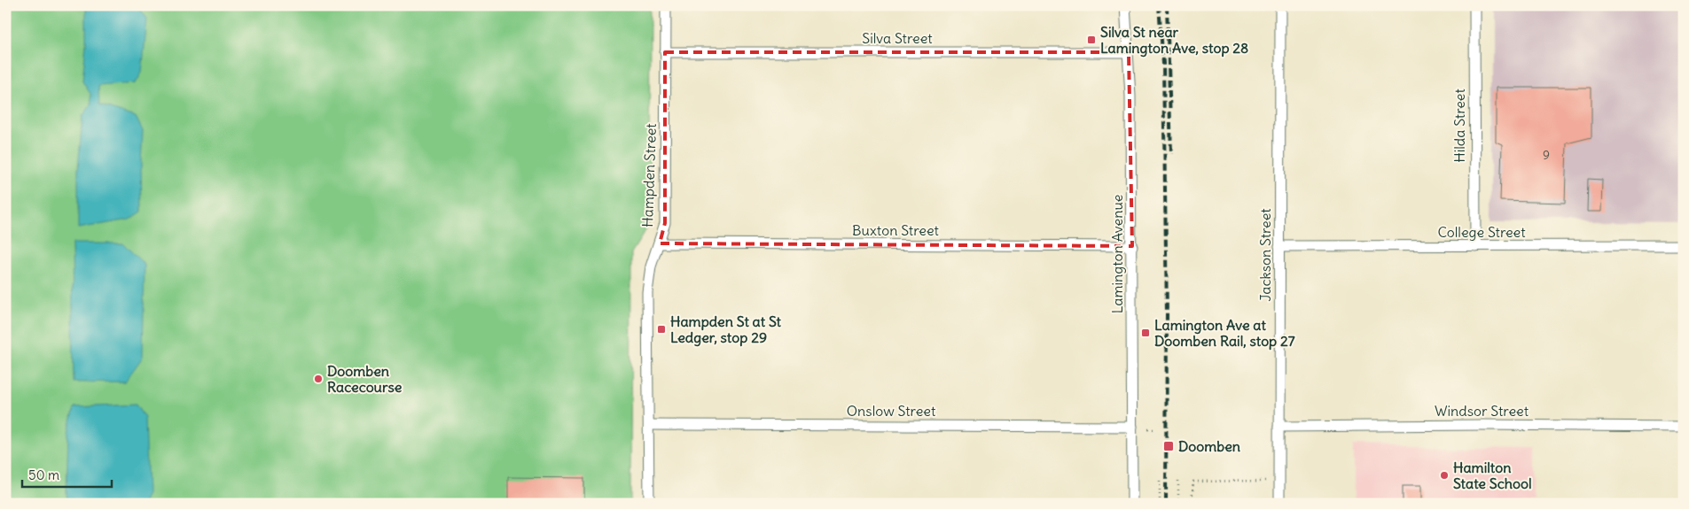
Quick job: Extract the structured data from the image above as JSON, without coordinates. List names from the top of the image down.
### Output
{
  "streets": {
    "street": [
      "Silva Street",
      "Hilda Street",
      "Hampden Street",
      "Buxton Street",
      "College Street",
      "Lamington Avenue",
      "Jackson Street",
      "Onslow Street",
      "Windsor Street"
    ]
  },
  "crossings": [
    ["Silva Street", "Hampden Street"],
    ["Silva Street", "Lamington Avenue"],
    ["Hilda Street", "College Street"],
    ["Hampden Street", "Buxton Street"],
    ["Hampden Street", "Onslow Street"],
    ["Buxton Street", "Lamington Avenue"],
    ["College Street", "Jackson Street"],
    ["Lamington Avenue", "Onslow Street"],
    ["Jackson Street", "Windsor Street"]
  ],
  "places": {
    "transit": [
      "Silva St near Lamington Ave, stop 28",
      "Hampden St at St Ledger, stop 29",
      "Lamington Ave at Doomben Rail, stop 27",
      "Doomben"
    ],
    "other": ["Doomben Racecourse", "Hamilton State School"]
  },
  "house_numbers": ["9"],
  "scale_bar": "50 m"
}
